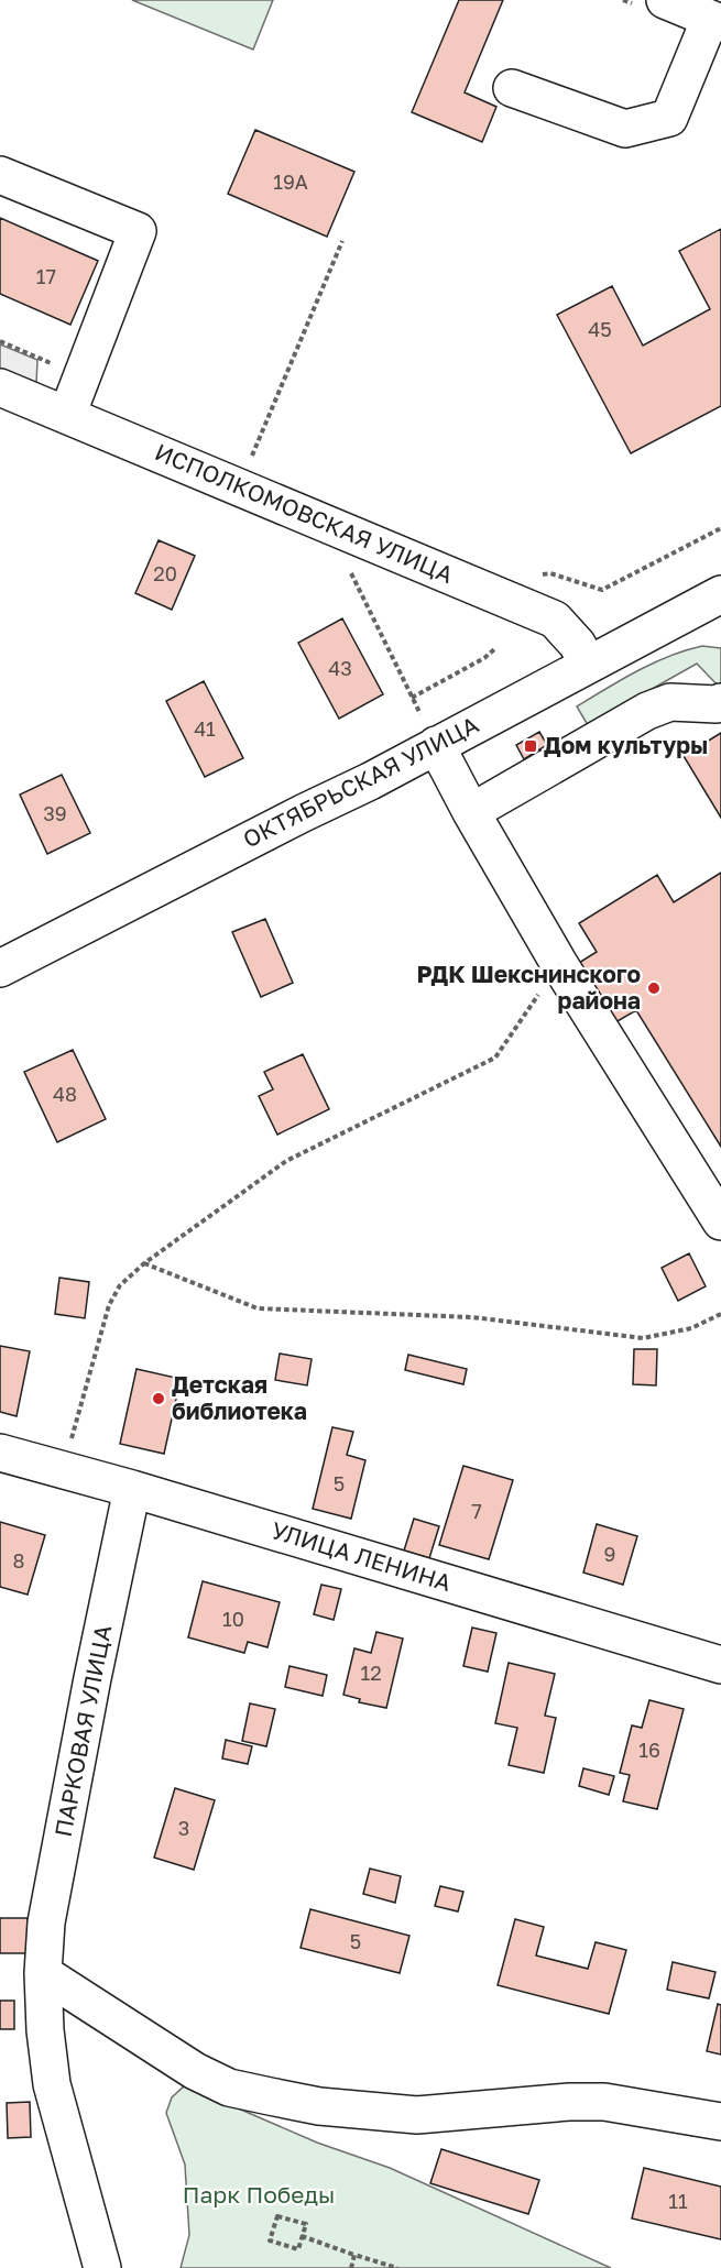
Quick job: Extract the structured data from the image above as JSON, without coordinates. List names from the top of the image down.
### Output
{
  "streets": {
    "street": [
      "ИСПОЛКОМОВСКАЯ УЛИЦА",
      "ОКТЯБРЬСКАЯ УЛИЦА",
      "УЛИЦА ЛЕНИНА",
      "ПАРКОВАЯ УЛИЦА"
    ]
  },
  "crossings": [
    ["ИСПОЛКОМОВСКАЯ УЛИЦА", "ОКТЯБРЬСКАЯ УЛИЦА"],
    ["УЛИЦА ЛЕНИНА", "ПАРКОВАЯ УЛИЦА"]
  ],
  "parks": ["Парк Победы"],
  "places": {
    "transit": ["Дом культуры"],
    "other": ["РДК Шекснинского района", "Детская библиотека"]
  },
  "house_numbers": [
    "19А",
    "17",
    "45",
    "20",
    "43",
    "41",
    "39",
    "48",
    "5",
    "7",
    "9",
    "8",
    "10",
    "12",
    "16",
    "3",
    "5",
    "11"
  ]
}
